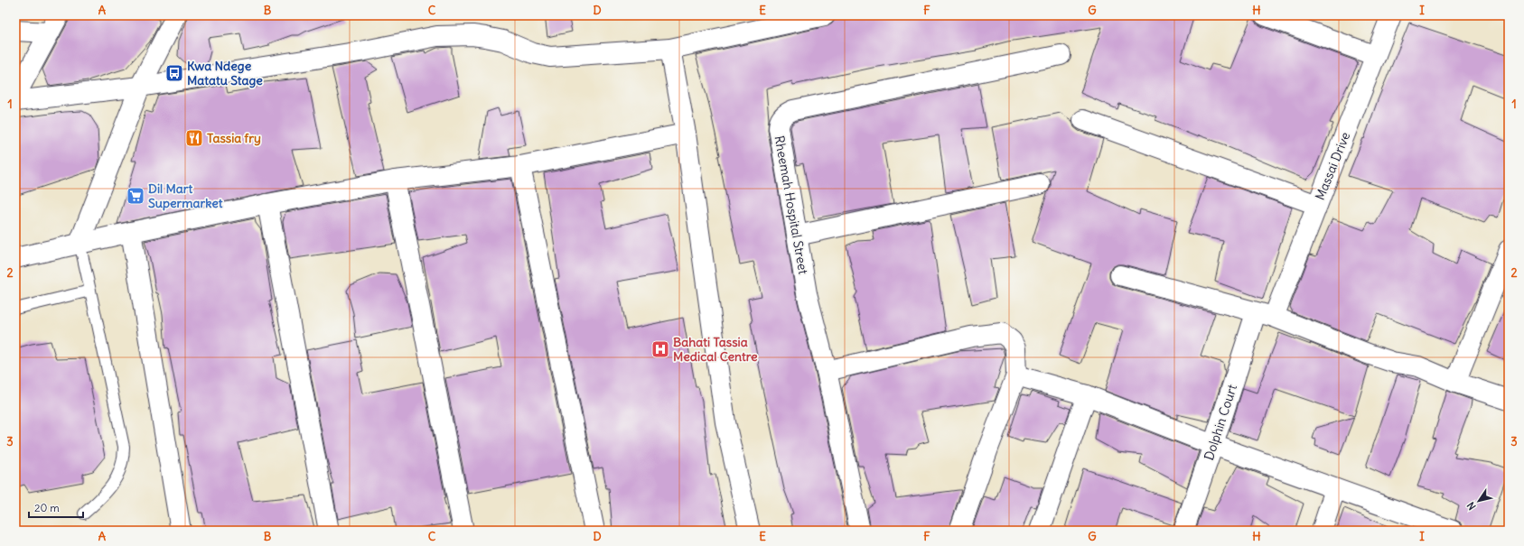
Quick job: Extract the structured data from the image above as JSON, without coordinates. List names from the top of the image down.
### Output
{
  "streets": {
    "street": ["Massai Drive", "Rheemah Hospital Street", "Dolphin Court"]
  },
  "crossings": [
    ["Massai Drive", "Dolphin Court"]
  ],
  "places": {
    "bus stop": ["Kwa Ndege Matatu Stage"],
    "restaurant": ["Tassia fry"],
    "supermarket": ["Dil Mart Supermarket"],
    "hospital": ["Bahati Tassia Medical Centre"]
  },
  "scale_bar": "20 m",
  "north": "bottom left",
  "grid": {
    "columns": [
      "A",
      "B",
      "C",
      "D",
      "E",
      "F",
      "G",
      "H",
      "I"
    ],
    "rows": ["1", "2", "3"]
  }
}
